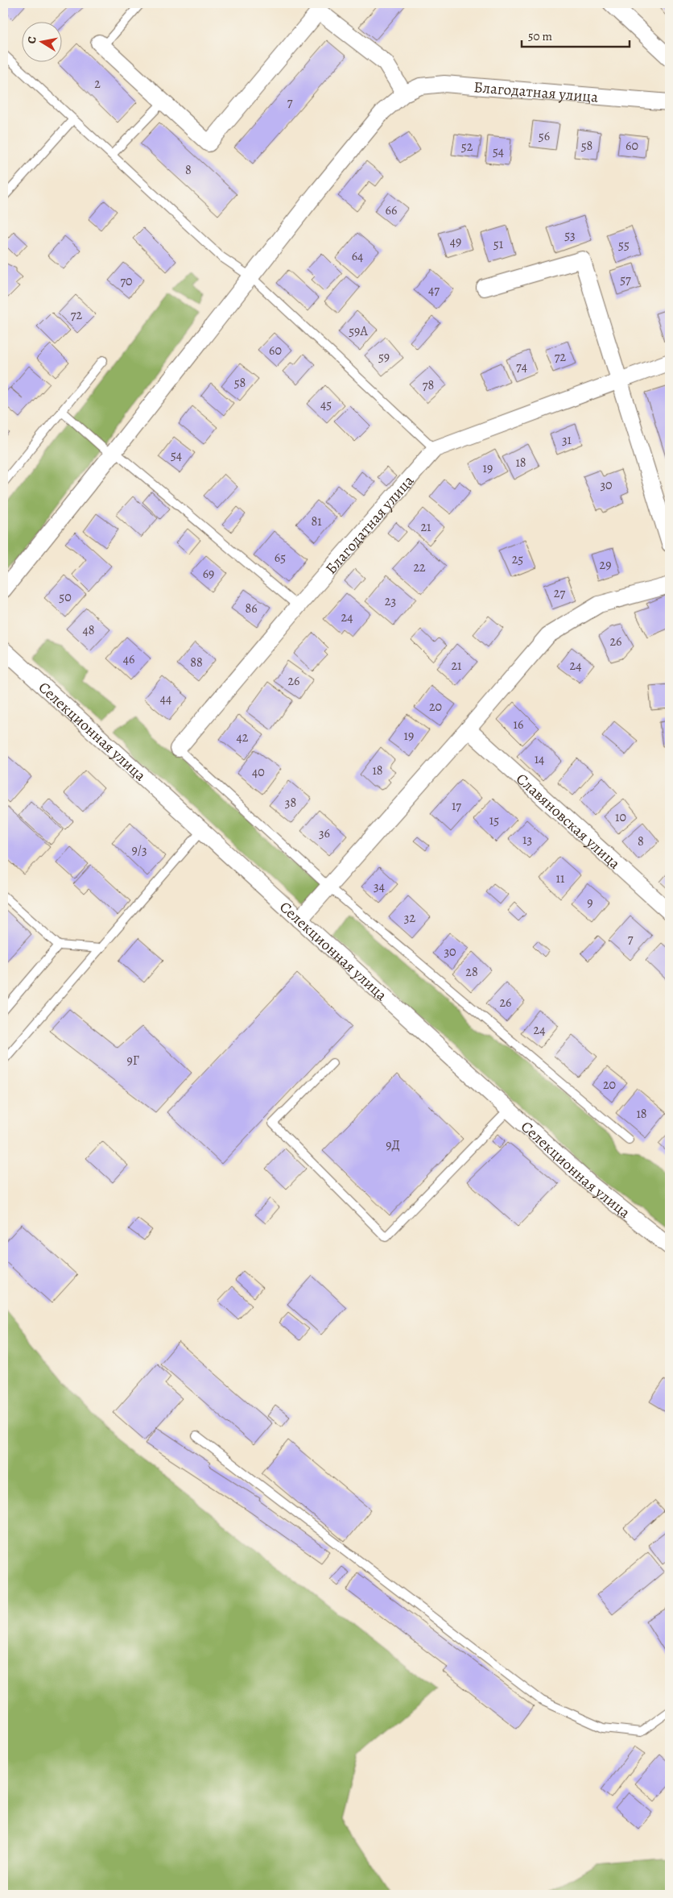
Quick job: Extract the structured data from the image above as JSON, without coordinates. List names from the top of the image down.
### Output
{
  "streets": {
    "street": ["Благодатная улица", "Селекционная улица", "Славяновская улица"]
  },
  "house_numbers": [
    "2",
    "7",
    "56",
    "58",
    "60",
    "52",
    "54",
    "8",
    "66",
    "53",
    "49",
    "51",
    "55",
    "64",
    "57",
    "70",
    "47",
    "72",
    "59А",
    "60",
    "59",
    "72",
    "74",
    "58",
    "78",
    "45",
    "31",
    "54",
    "18",
    "19",
    "30",
    "81",
    "21",
    "65",
    "25",
    "29",
    "22",
    "69",
    "27",
    "50",
    "23",
    "86",
    "24",
    "48",
    "26",
    "46",
    "88",
    "21",
    "24",
    "26",
    "44",
    "20",
    "16",
    "19",
    "42",
    "14",
    "18",
    "40",
    "38",
    "17",
    "10",
    "15",
    "36",
    "13",
    "8",
    "9/3",
    "11",
    "34",
    "9",
    "32",
    "7",
    "30",
    "28",
    "26",
    "24",
    "9Г",
    "20",
    "18",
    "9Д"
  ],
  "scale_bar": "50 m",
  "north": "left"
}
